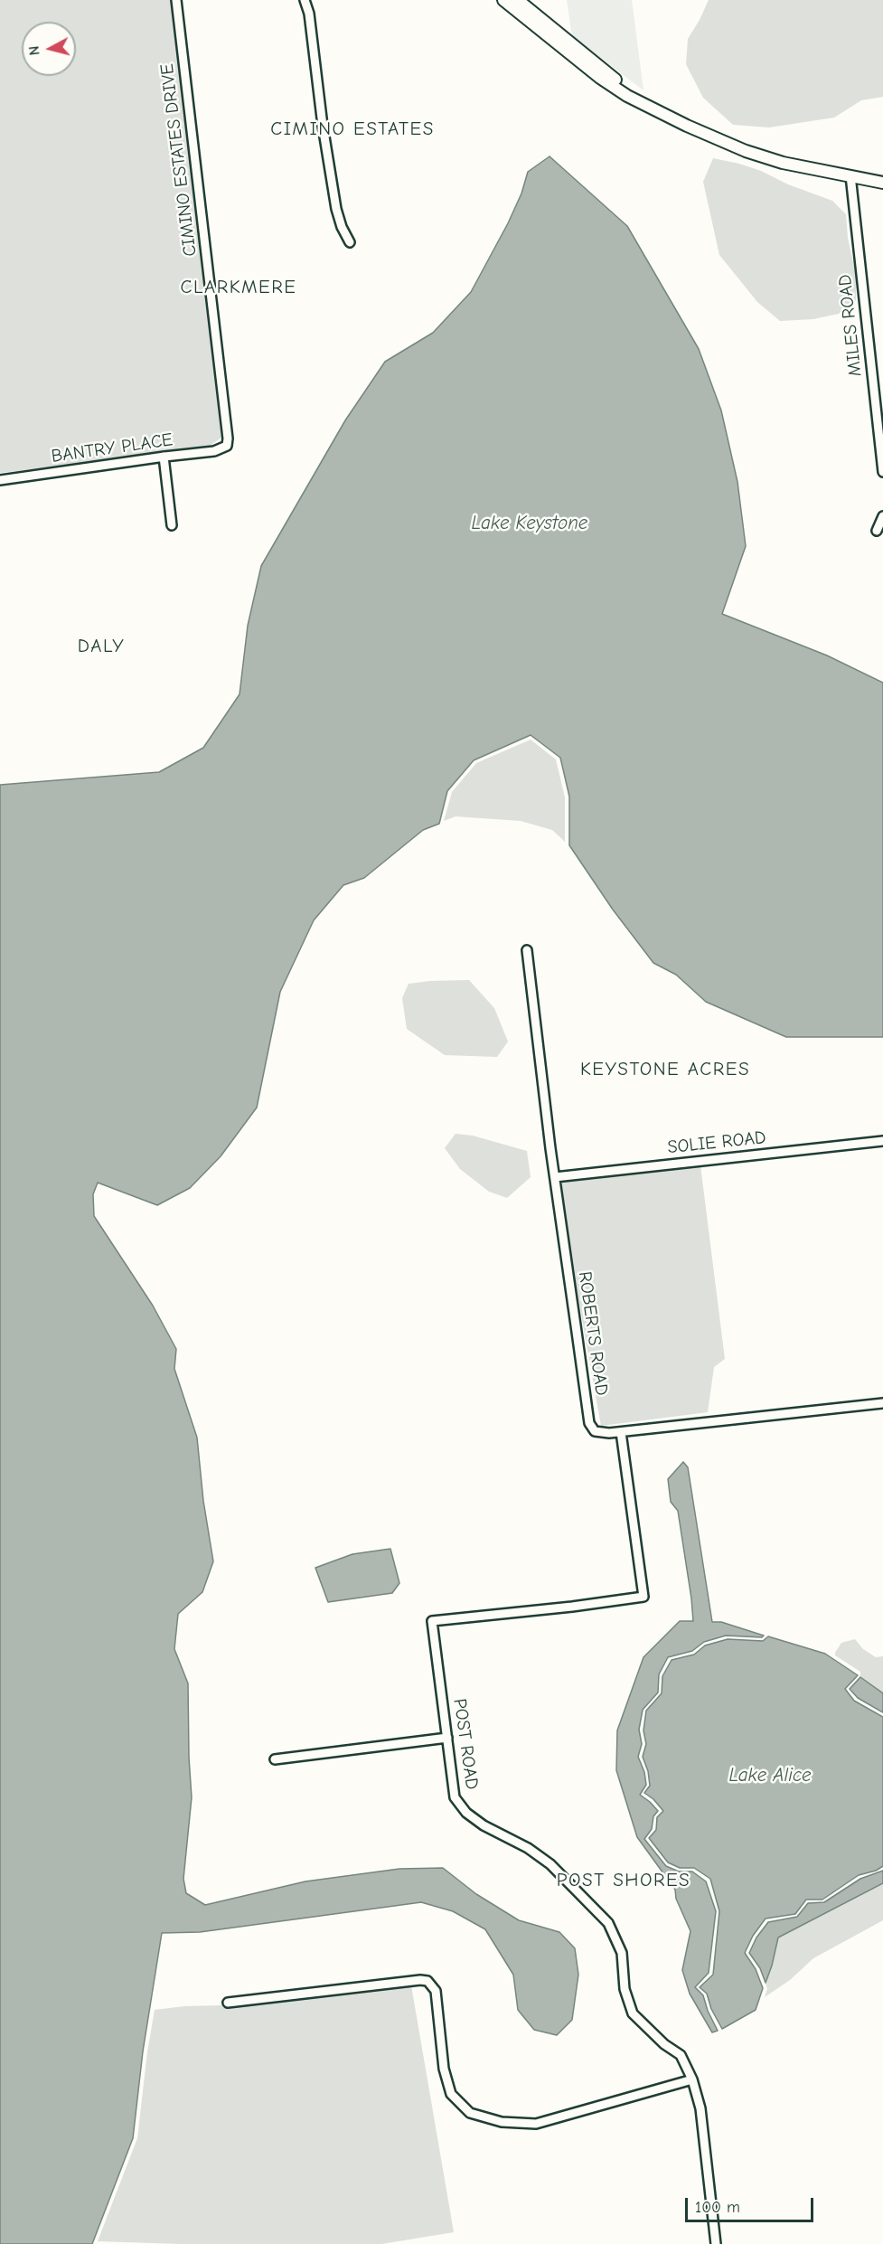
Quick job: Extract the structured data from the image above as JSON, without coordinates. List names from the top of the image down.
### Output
{
  "streets": {
    "street": [
      "CIMINO ESTATES DRIVE",
      "MILES ROAD",
      "BANTRY PLACE",
      "SOLIE ROAD",
      "ROBERTS ROAD",
      "POST ROAD"
    ]
  },
  "crossings": [
    ["CIMINO ESTATES DRIVE", "BANTRY PLACE"],
    ["SOLIE ROAD", "ROBERTS ROAD"],
    ["ROBERTS ROAD", "POST ROAD"]
  ],
  "districts": [
    "CIMINO ESTATES",
    "CLARKMERE",
    "DALY",
    "KEYSTONE ACRES",
    "POST SHORES"
  ],
  "water": ["Lake Keystone", "Lake Alice"],
  "scale_bar": "100 m",
  "north": "left"
}
